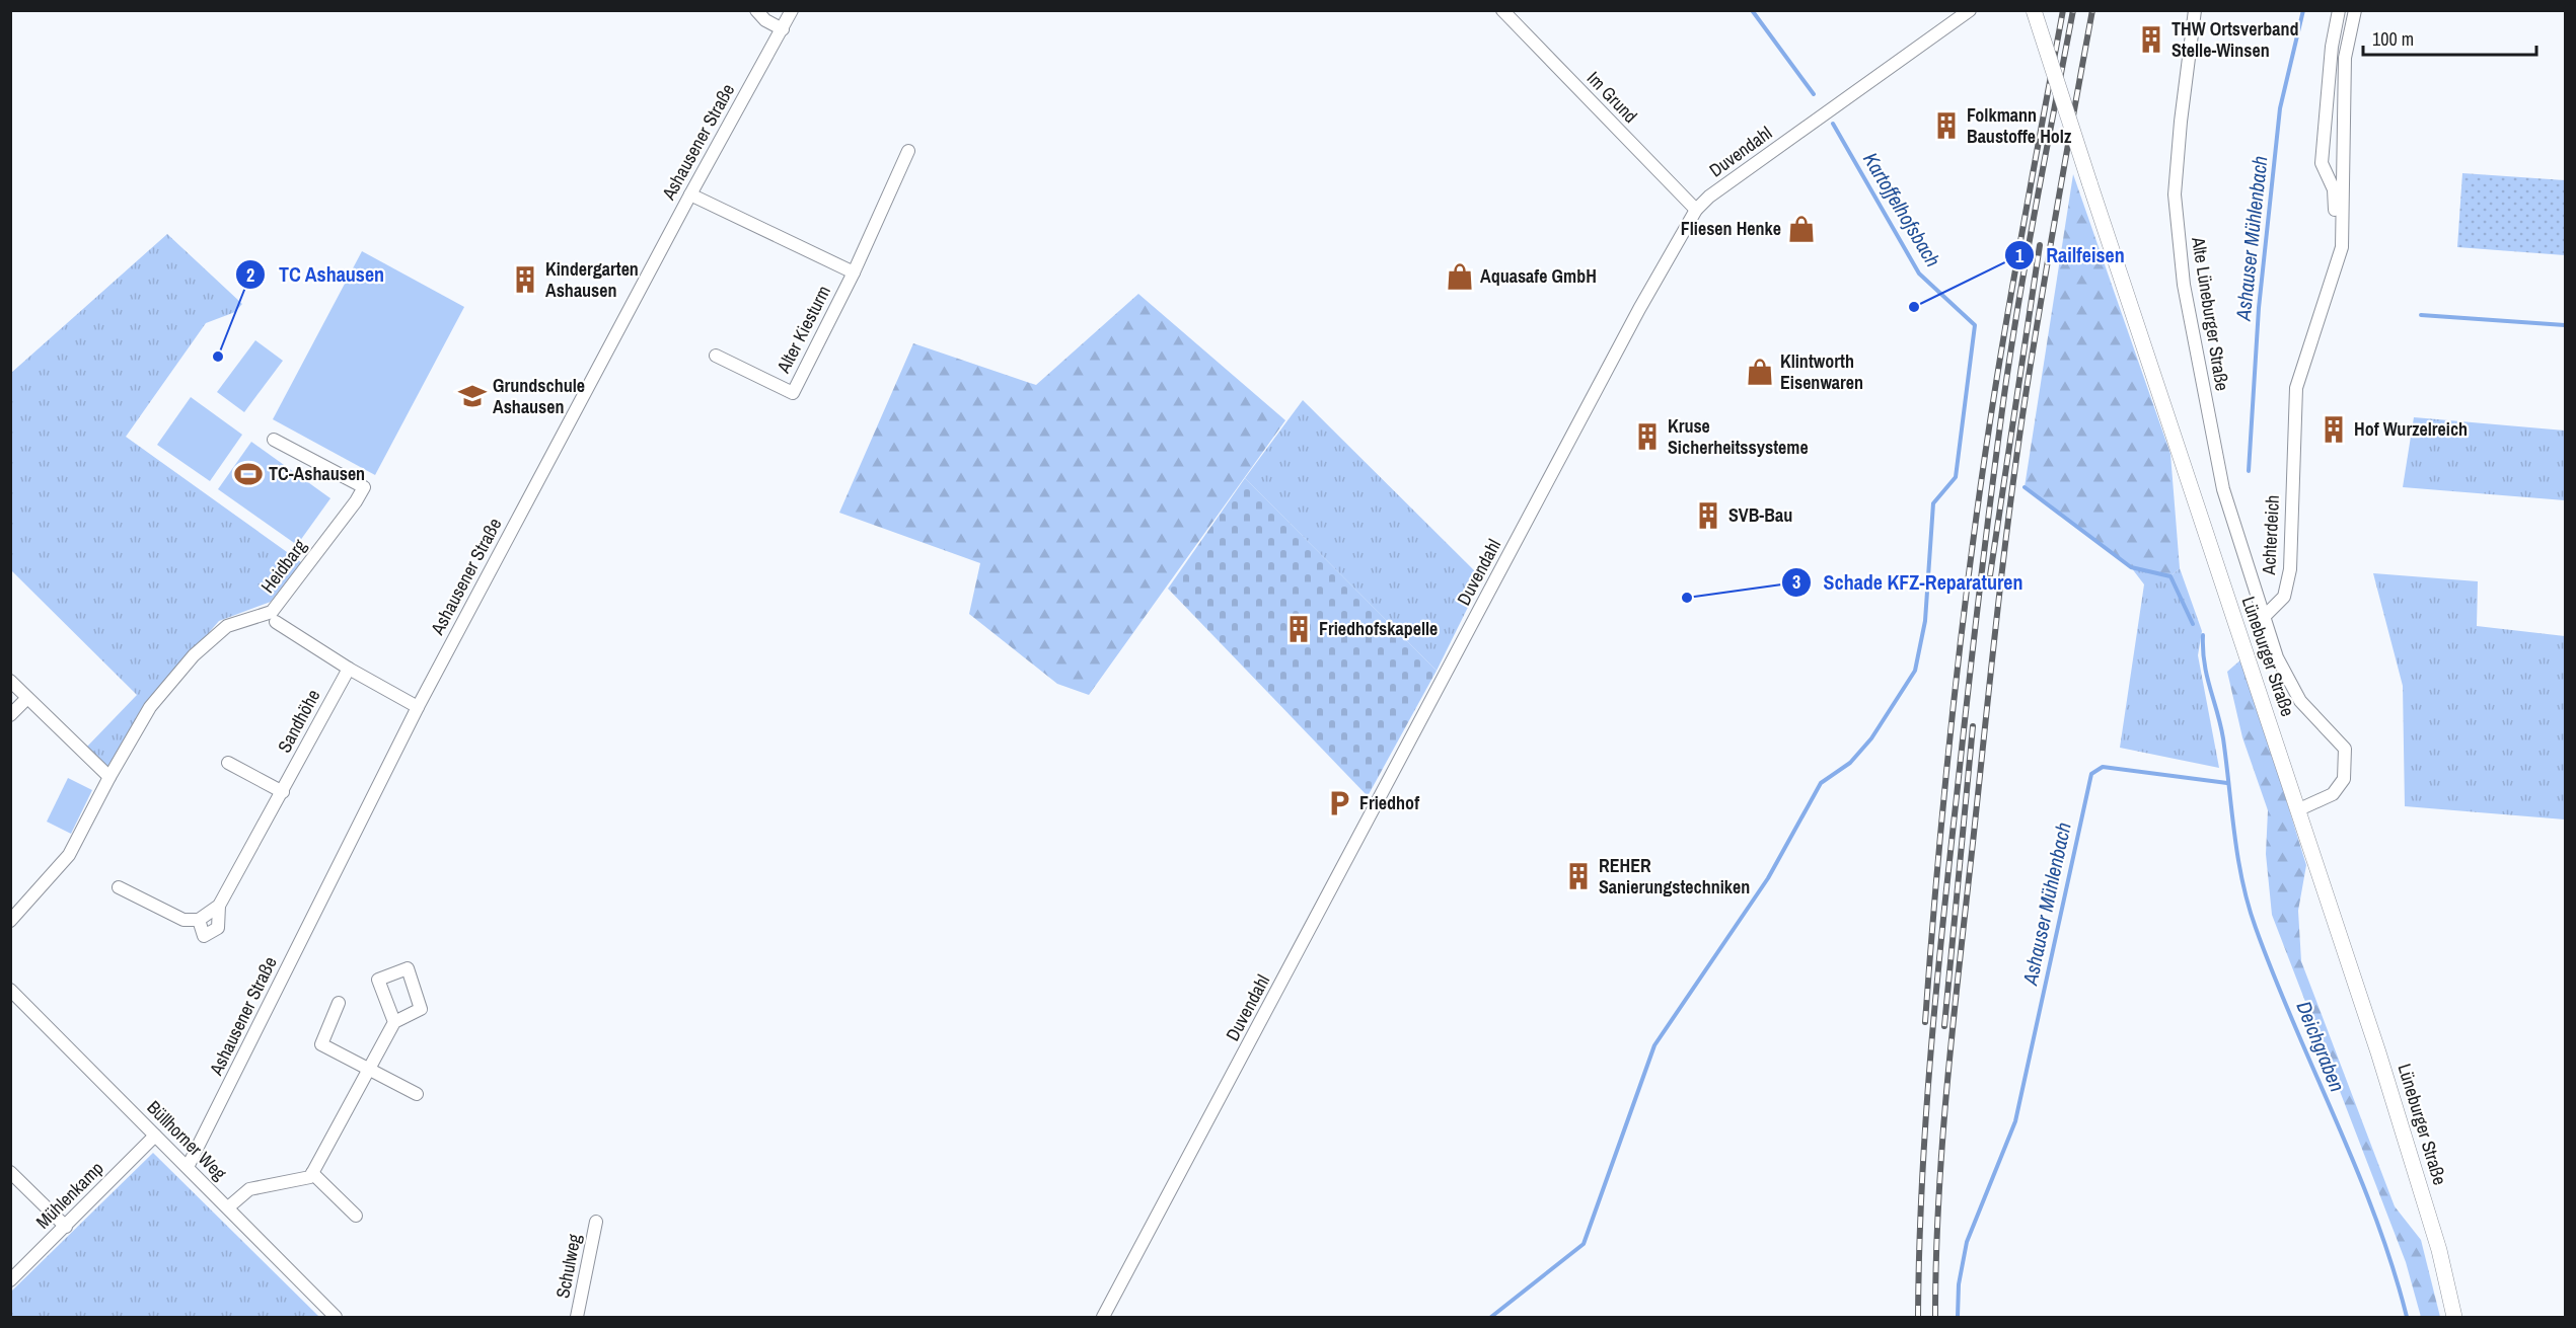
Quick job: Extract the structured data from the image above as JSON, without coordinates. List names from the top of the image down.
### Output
{
  "streets": {
    "main road": ["Lüneburger Straße"],
    "street": [
      "Im Grund",
      "Ashausener Straße",
      "Duvendahl",
      "Alte Lüneburger Straße",
      "Alter Kiesturm",
      "Achterdeich",
      "Heidbarg",
      "Sandhöhe",
      "Büllhorner Weg",
      "Mühlenkamp",
      "Schulweg"
    ]
  },
  "crossings": [
    ["Im Grund", "Duvendahl"],
    ["Ashausener Straße", "Alter Kiesturm"],
    ["Ashausener Straße", "Büllhorner Weg"],
    ["Alte Lüneburger Straße", "Achterdeich"],
    ["Büllhorner Weg", "Mühlenkamp"]
  ],
  "water": ["Kartoffelhofsbach", "Ashauser Mühlenbach", "Deichgraben"],
  "places": {
    "building": [
      "THW Ortsverband Stelle-Winsen",
      "Folkmann Baustoffe Holz",
      "Kindergarten Ashausen",
      "Hof Wurzelreich",
      "Kruse Sicherheitssysteme",
      "SVB-Bau",
      "Friedhofskapelle",
      "REHER Sanierungstechniken"
    ],
    "shop": ["Fliesen Henke", "Aquasafe GmbH", "Klintworth Eisenwaren"],
    "other": ["Railfeisen", "TC Ashausen", "Schade KFZ-Reparaturen"],
    "school or university": ["Grundschule Ashausen"],
    "sports": ["TC-Ashausen"],
    "parking": ["Friedhof"]
  },
  "scale_bar": "100 m"
}
